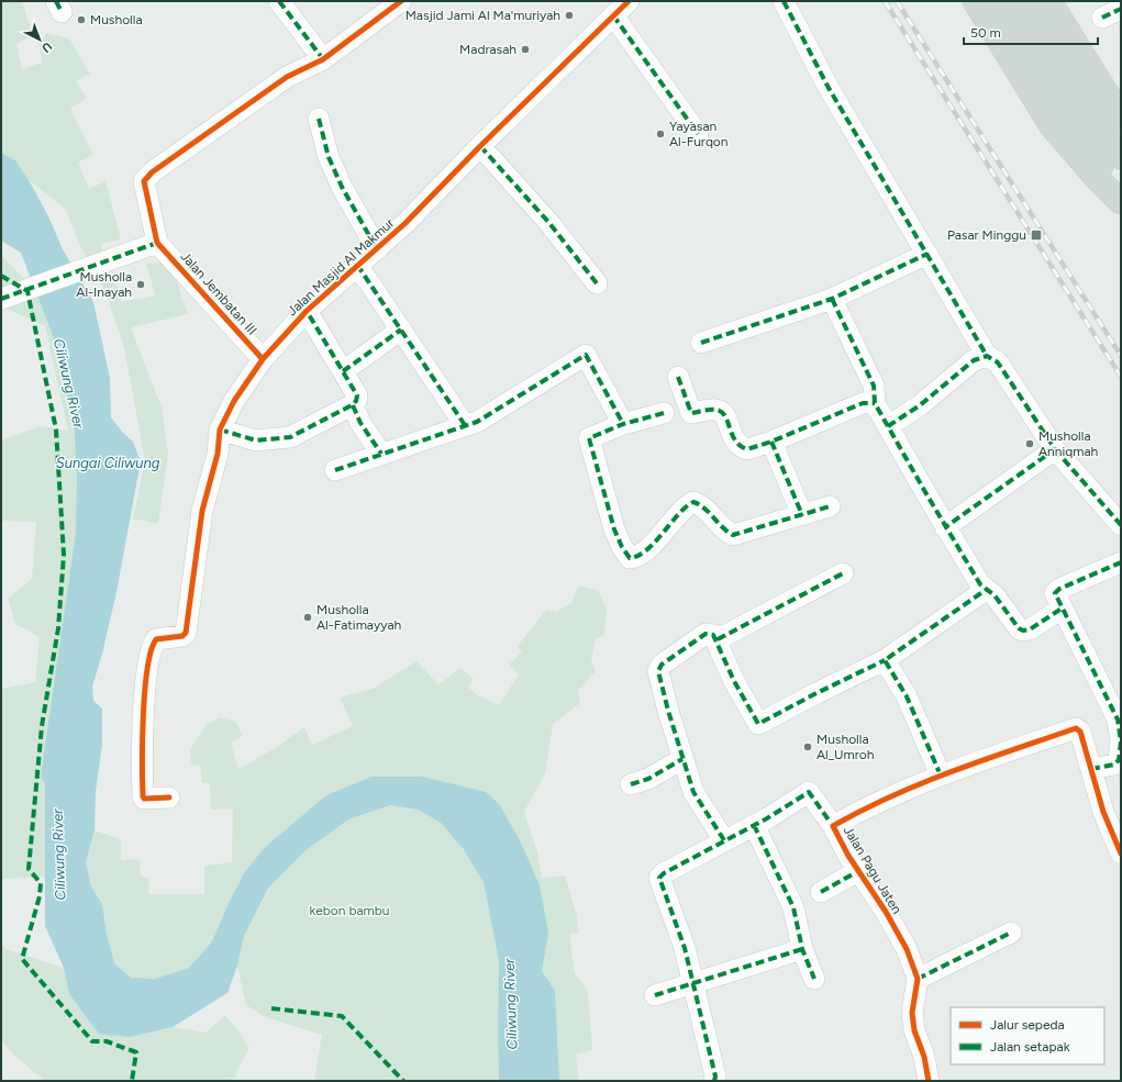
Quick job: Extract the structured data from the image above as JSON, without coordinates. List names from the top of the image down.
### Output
{
  "streets": {
    "street": ["Jalan Masjid Al Makmur", "Jalan Jembatan III", "Jalan Pagu Jaten"]
  },
  "crossings": [
    ["Jalan Masjid Al Makmur", "Jalan Jembatan III"]
  ],
  "water": ["Ciliwung River", "Sungai Ciliwung"],
  "parks": ["kebon bambu"],
  "places": {
    "other": [
      "Masjid Jami Al Ma'muriyah",
      "Musholla",
      "Madrasah",
      "Yayasan Al-Furqon",
      "Musholla Al-Inayah",
      "Musholla Anniqmah",
      "Musholla Al-Fatimayyah",
      "Musholla Al_Umroh"
    ],
    "transit": ["Pasar Minggu"]
  },
  "legend": ["Jalur sepeda", "Jalan setapak"],
  "scale_bar": "50 m",
  "north": "bottom right"
}
